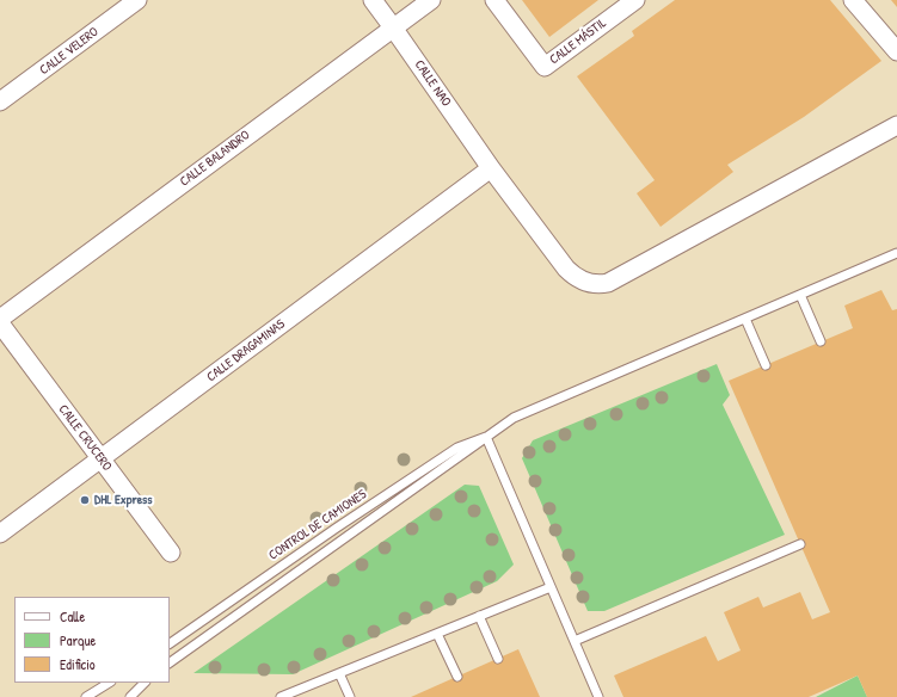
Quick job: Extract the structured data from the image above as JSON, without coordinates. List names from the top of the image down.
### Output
{
  "streets": {
    "street": [
      "CALLE MÁSTIL",
      "CALLE VELERO",
      "CALLE NAO",
      "CALLE BALANDRO",
      "CALLE DRAGAMINAS",
      "CALLE CRUCERO"
    ],
    "lane": ["CONTROL DE CAMIONES"]
  },
  "crossings": [
    ["CALLE NAO", "CALLE BALANDRO"],
    ["CALLE NAO", "CALLE DRAGAMINAS"],
    ["CALLE DRAGAMINAS", "CALLE CRUCERO"]
  ],
  "places": ["DHL Express"],
  "legend": ["Calle", "Parque", "Edificio"]
}
